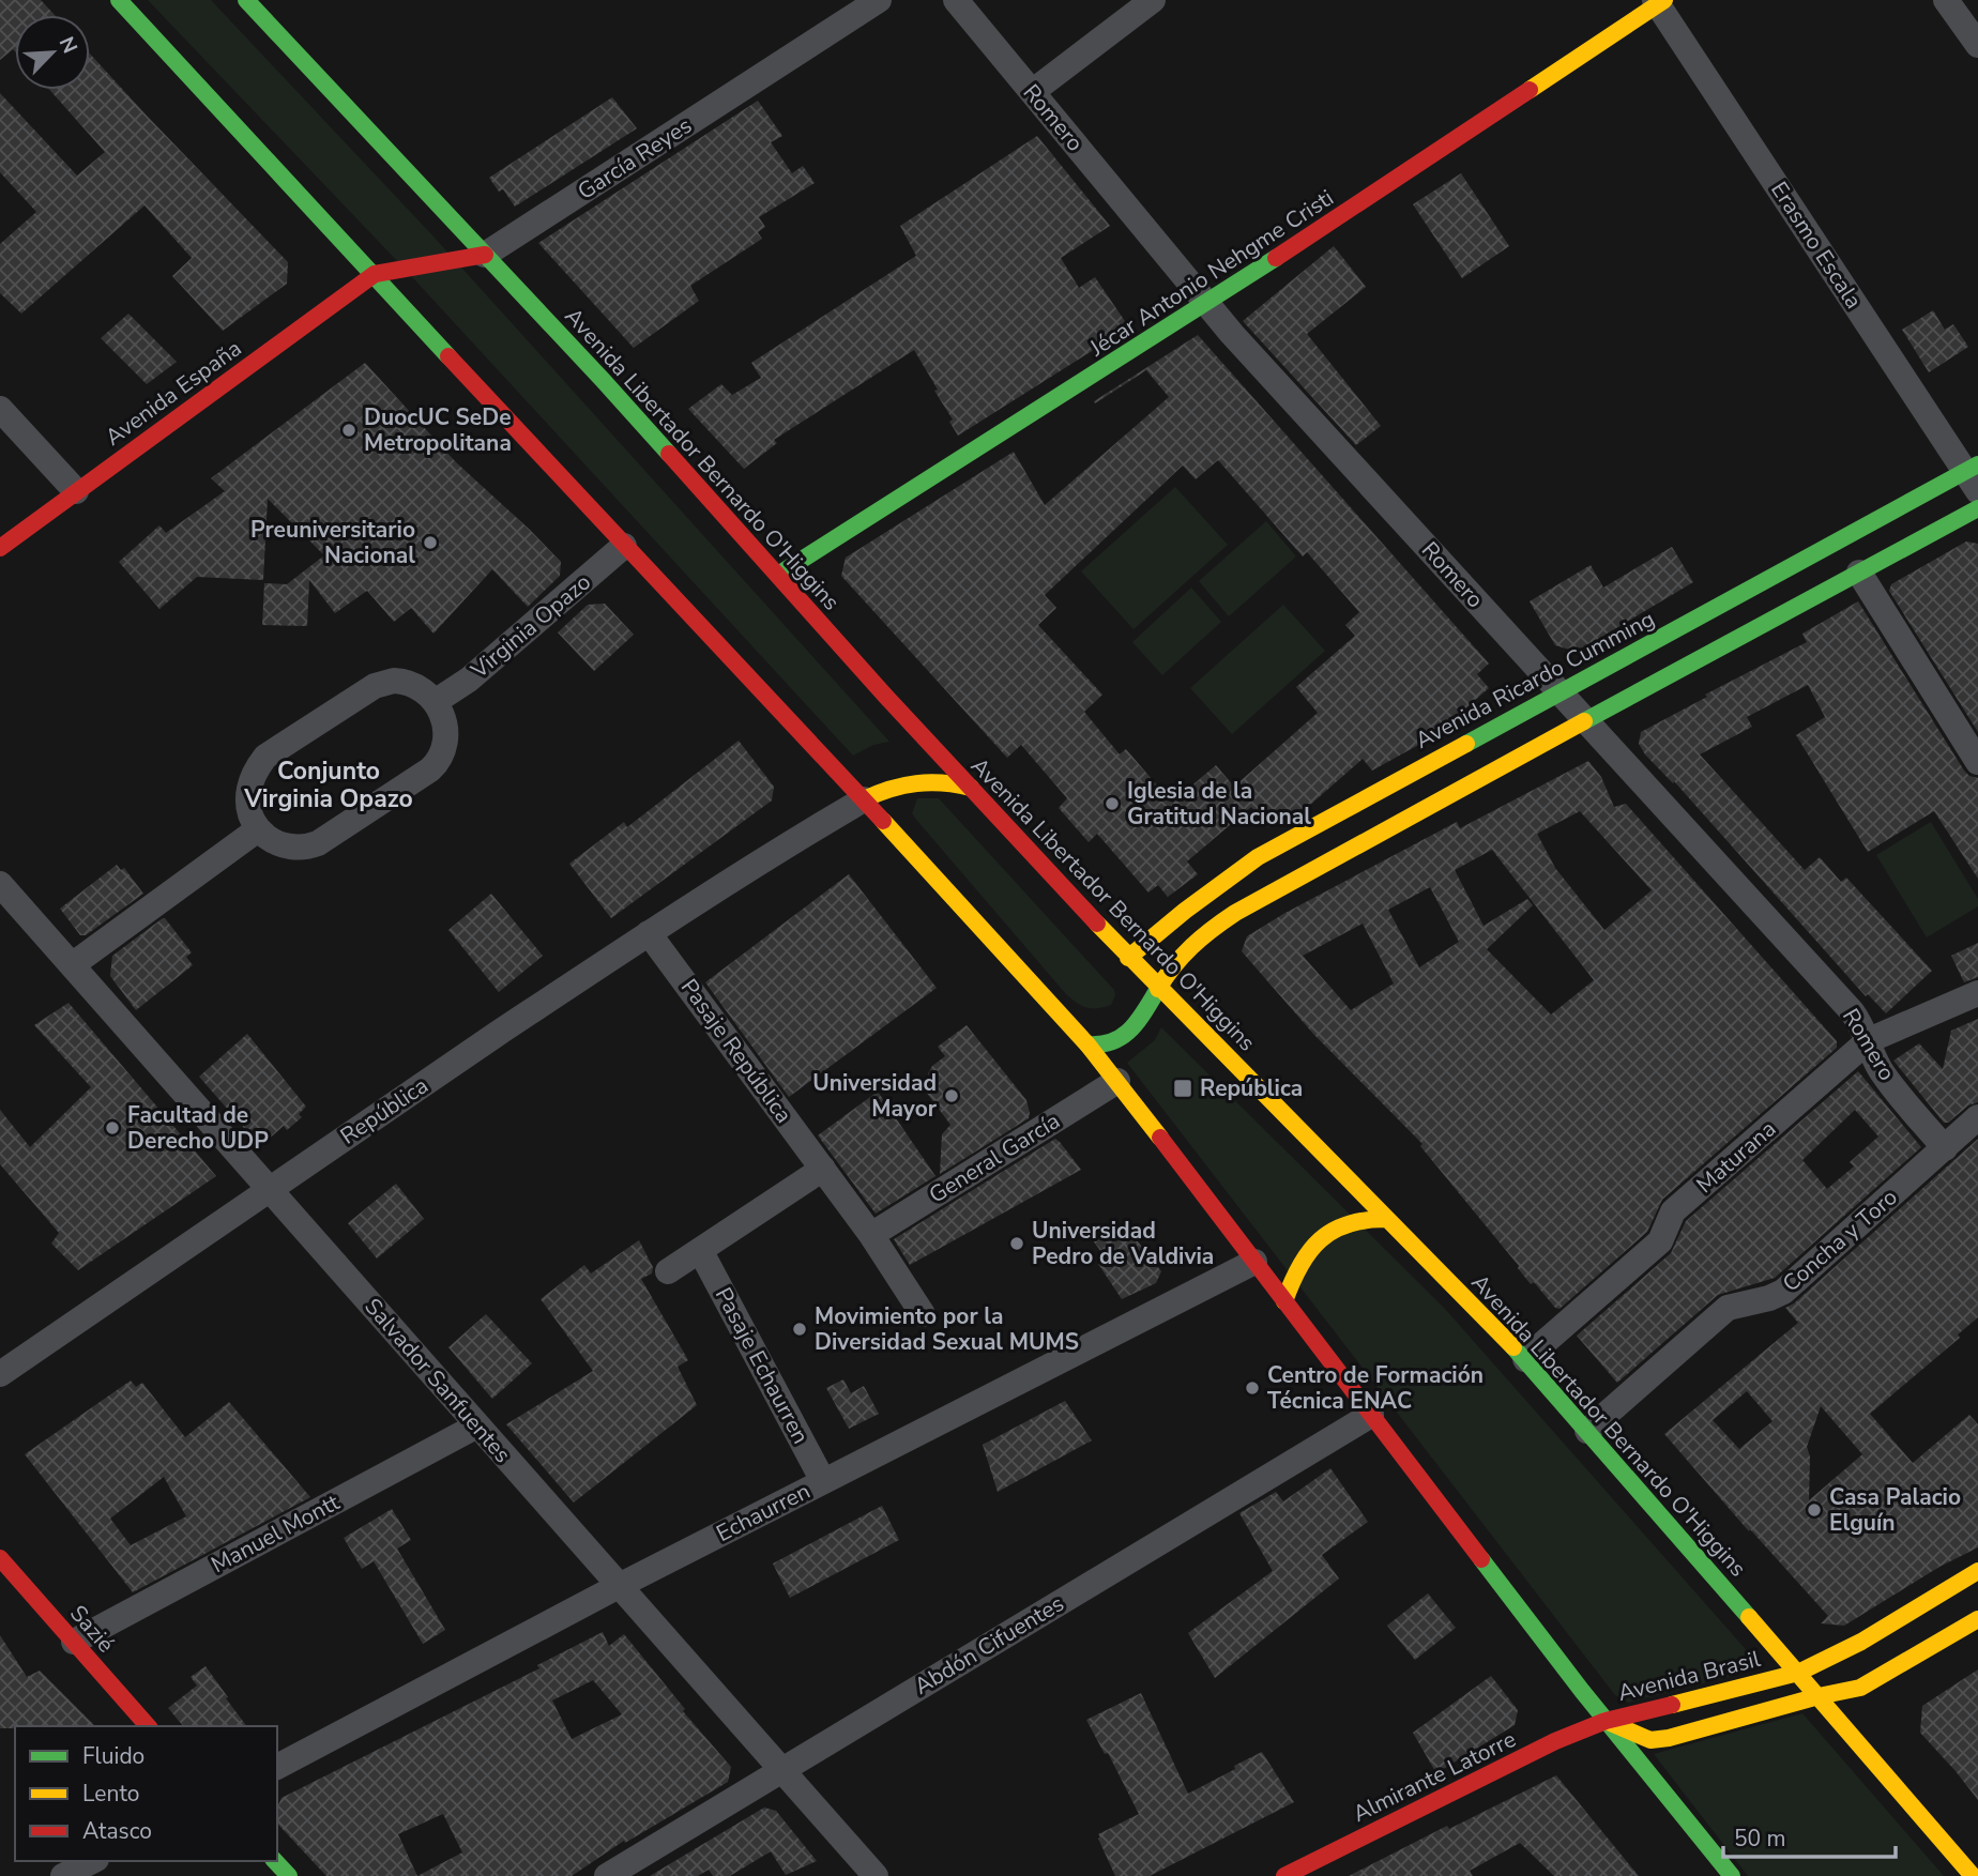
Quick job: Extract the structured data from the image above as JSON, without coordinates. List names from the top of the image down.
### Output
{
  "streets": {
    "main road": [
      "García Reyes",
      "Jécar Antonio Nehgme Cristi",
      "Avenida España",
      "Avenida Libertador Bernardo O'Higgins",
      "Avenida Ricardo Cumming",
      "Sazié",
      "Avenida Brasil",
      "Almirante Latorre"
    ],
    "street": [
      "Romero",
      "Erasmo Escala",
      "Virginia Opazo",
      "Pasaje República",
      "República",
      "Maturana",
      "General García",
      "Concha y Toro",
      "Pasaje Echaurren",
      "Salvador Sanfuentes",
      "Echaurren",
      "Manuel Montt",
      "Abdón Cifuentes"
    ]
  },
  "crossings": [
    ["Romero", "Jécar Antonio Nehgme Cristi"],
    ["Romero", "Avenida Ricardo Cumming"],
    ["Romero", "Maturana"],
    ["Romero", "Concha y Toro"],
    ["García Reyes", "Avenida España"],
    ["García Reyes", "Avenida Libertador Bernardo O'Higgins"],
    ["Erasmo Escala", "Jécar Antonio Nehgme Cristi"],
    ["Erasmo Escala", "Avenida Ricardo Cumming"],
    ["Jécar Antonio Nehgme Cristi", "Avenida Libertador Bernardo O'Higgins"],
    ["Avenida Libertador Bernardo O'Higgins", "Avenida Ricardo Cumming"],
    ["Avenida Libertador Bernardo O'Higgins", "Maturana"],
    ["Avenida Libertador Bernardo O'Higgins", "Concha y Toro"],
    ["Avenida Libertador Bernardo O'Higgins", "Avenida Brasil"],
    ["Pasaje República", "República"],
    ["Pasaje República", "General García"],
    ["República", "Salvador Sanfuentes"],
    ["Pasaje Echaurren", "Echaurren"],
    ["Salvador Sanfuentes", "Echaurren"],
    ["Salvador Sanfuentes", "Manuel Montt"],
    ["Salvador Sanfuentes", "Abdón Cifuentes"],
    ["Manuel Montt", "Sazié"],
    ["Avenida Brasil", "Almirante Latorre"]
  ],
  "districts": ["Conjunto Virginia Opazo"],
  "places": {
    "other": [
      "DuocUC SeDe Metropolitana",
      "Preuniversitario Nacional",
      "Iglesia de la Gratitud Nacional",
      "Universidad Mayor",
      "Facultad de Derecho UDP",
      "Universidad Pedro de Valdivia",
      "Movimiento por la Diversidad Sexual MUMS",
      "Centro de Formación Técnica ENAC",
      "Casa Palacio Elguín"
    ],
    "transit": ["República"]
  },
  "legend": ["Fluido", "Lento", "Atasco"],
  "scale_bar": "50 m",
  "north": "top right"
}
